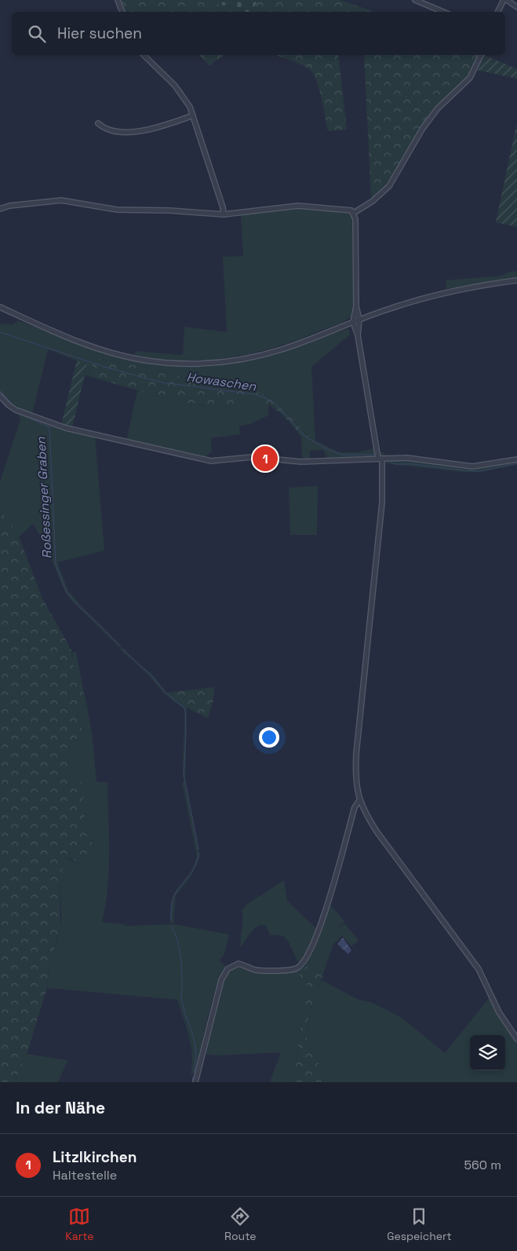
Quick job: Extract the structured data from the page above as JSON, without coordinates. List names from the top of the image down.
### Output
{
  "water": ["Howaschen", "Roßessinger Graben"],
  "page": {
    "search": "Hier suchen",
    "pins": "1",
    "heading": "In der Nähe",
    "list": [
      {
        "mark": "1",
        "name": "Litzlkirchen",
        "note": "Haltestelle",
        "value": "560 m"
      }
    ],
    "nav": ["Karte", "Route", "Gespeichert"]
  }
}
